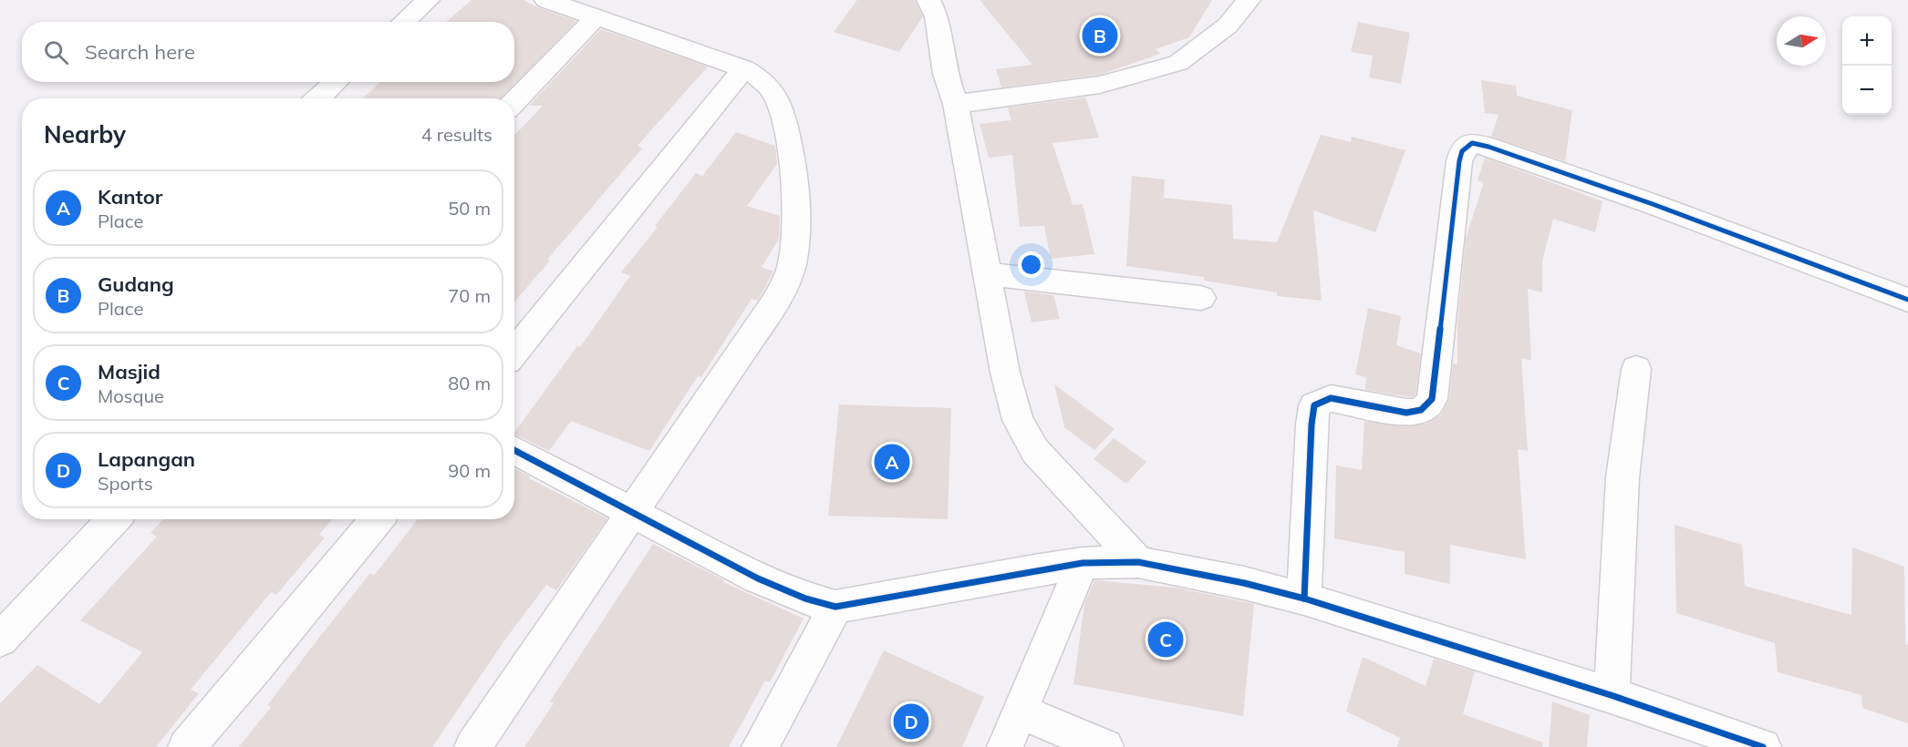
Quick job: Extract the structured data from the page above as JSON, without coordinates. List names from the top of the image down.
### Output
{
  "north": "right",
  "page": {
    "pins": [
      "B",
      "A",
      "C",
      "D"
    ],
    "map_buttons": ["+", "−"],
    "search": "Search here",
    "heading": ["Nearby", "4 results"],
    "list": [
      {
        "mark": "A",
        "name": "Kantor",
        "note": "Place",
        "value": "50 m"
      },
      {
        "mark": "B",
        "name": "Gudang",
        "note": "Place",
        "value": "70 m"
      },
      {
        "mark": "C",
        "name": "Masjid",
        "note": "Mosque",
        "value": "80 m"
      },
      {
        "mark": "D",
        "name": "Lapangan",
        "note": "Sports",
        "value": "90 m"
      }
    ]
  }
}
